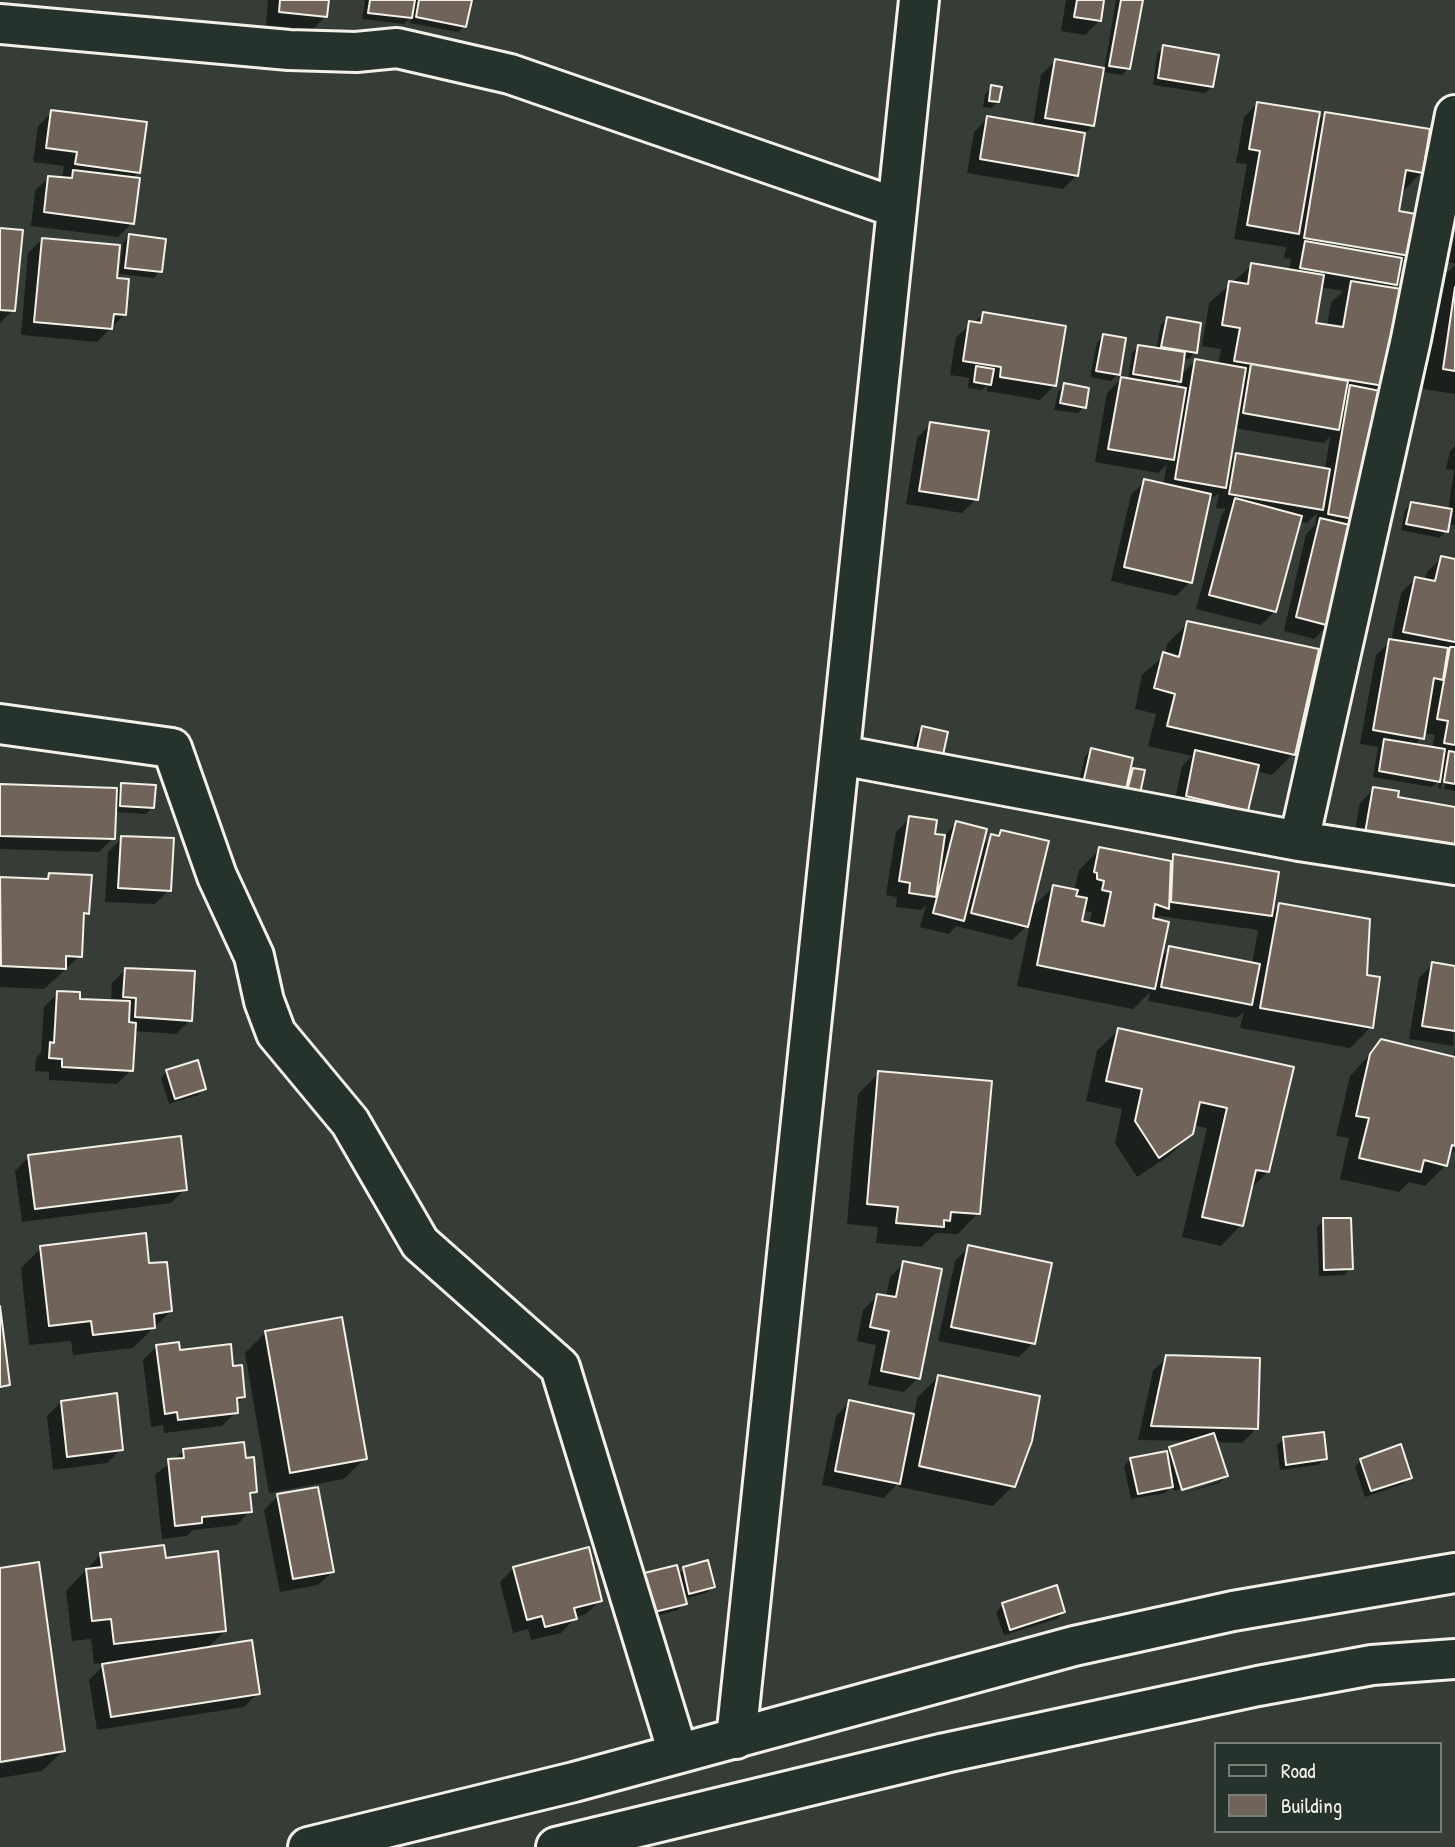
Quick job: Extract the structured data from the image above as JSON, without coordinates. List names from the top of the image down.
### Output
{
  "legend": ["Road", "Building"]
}
